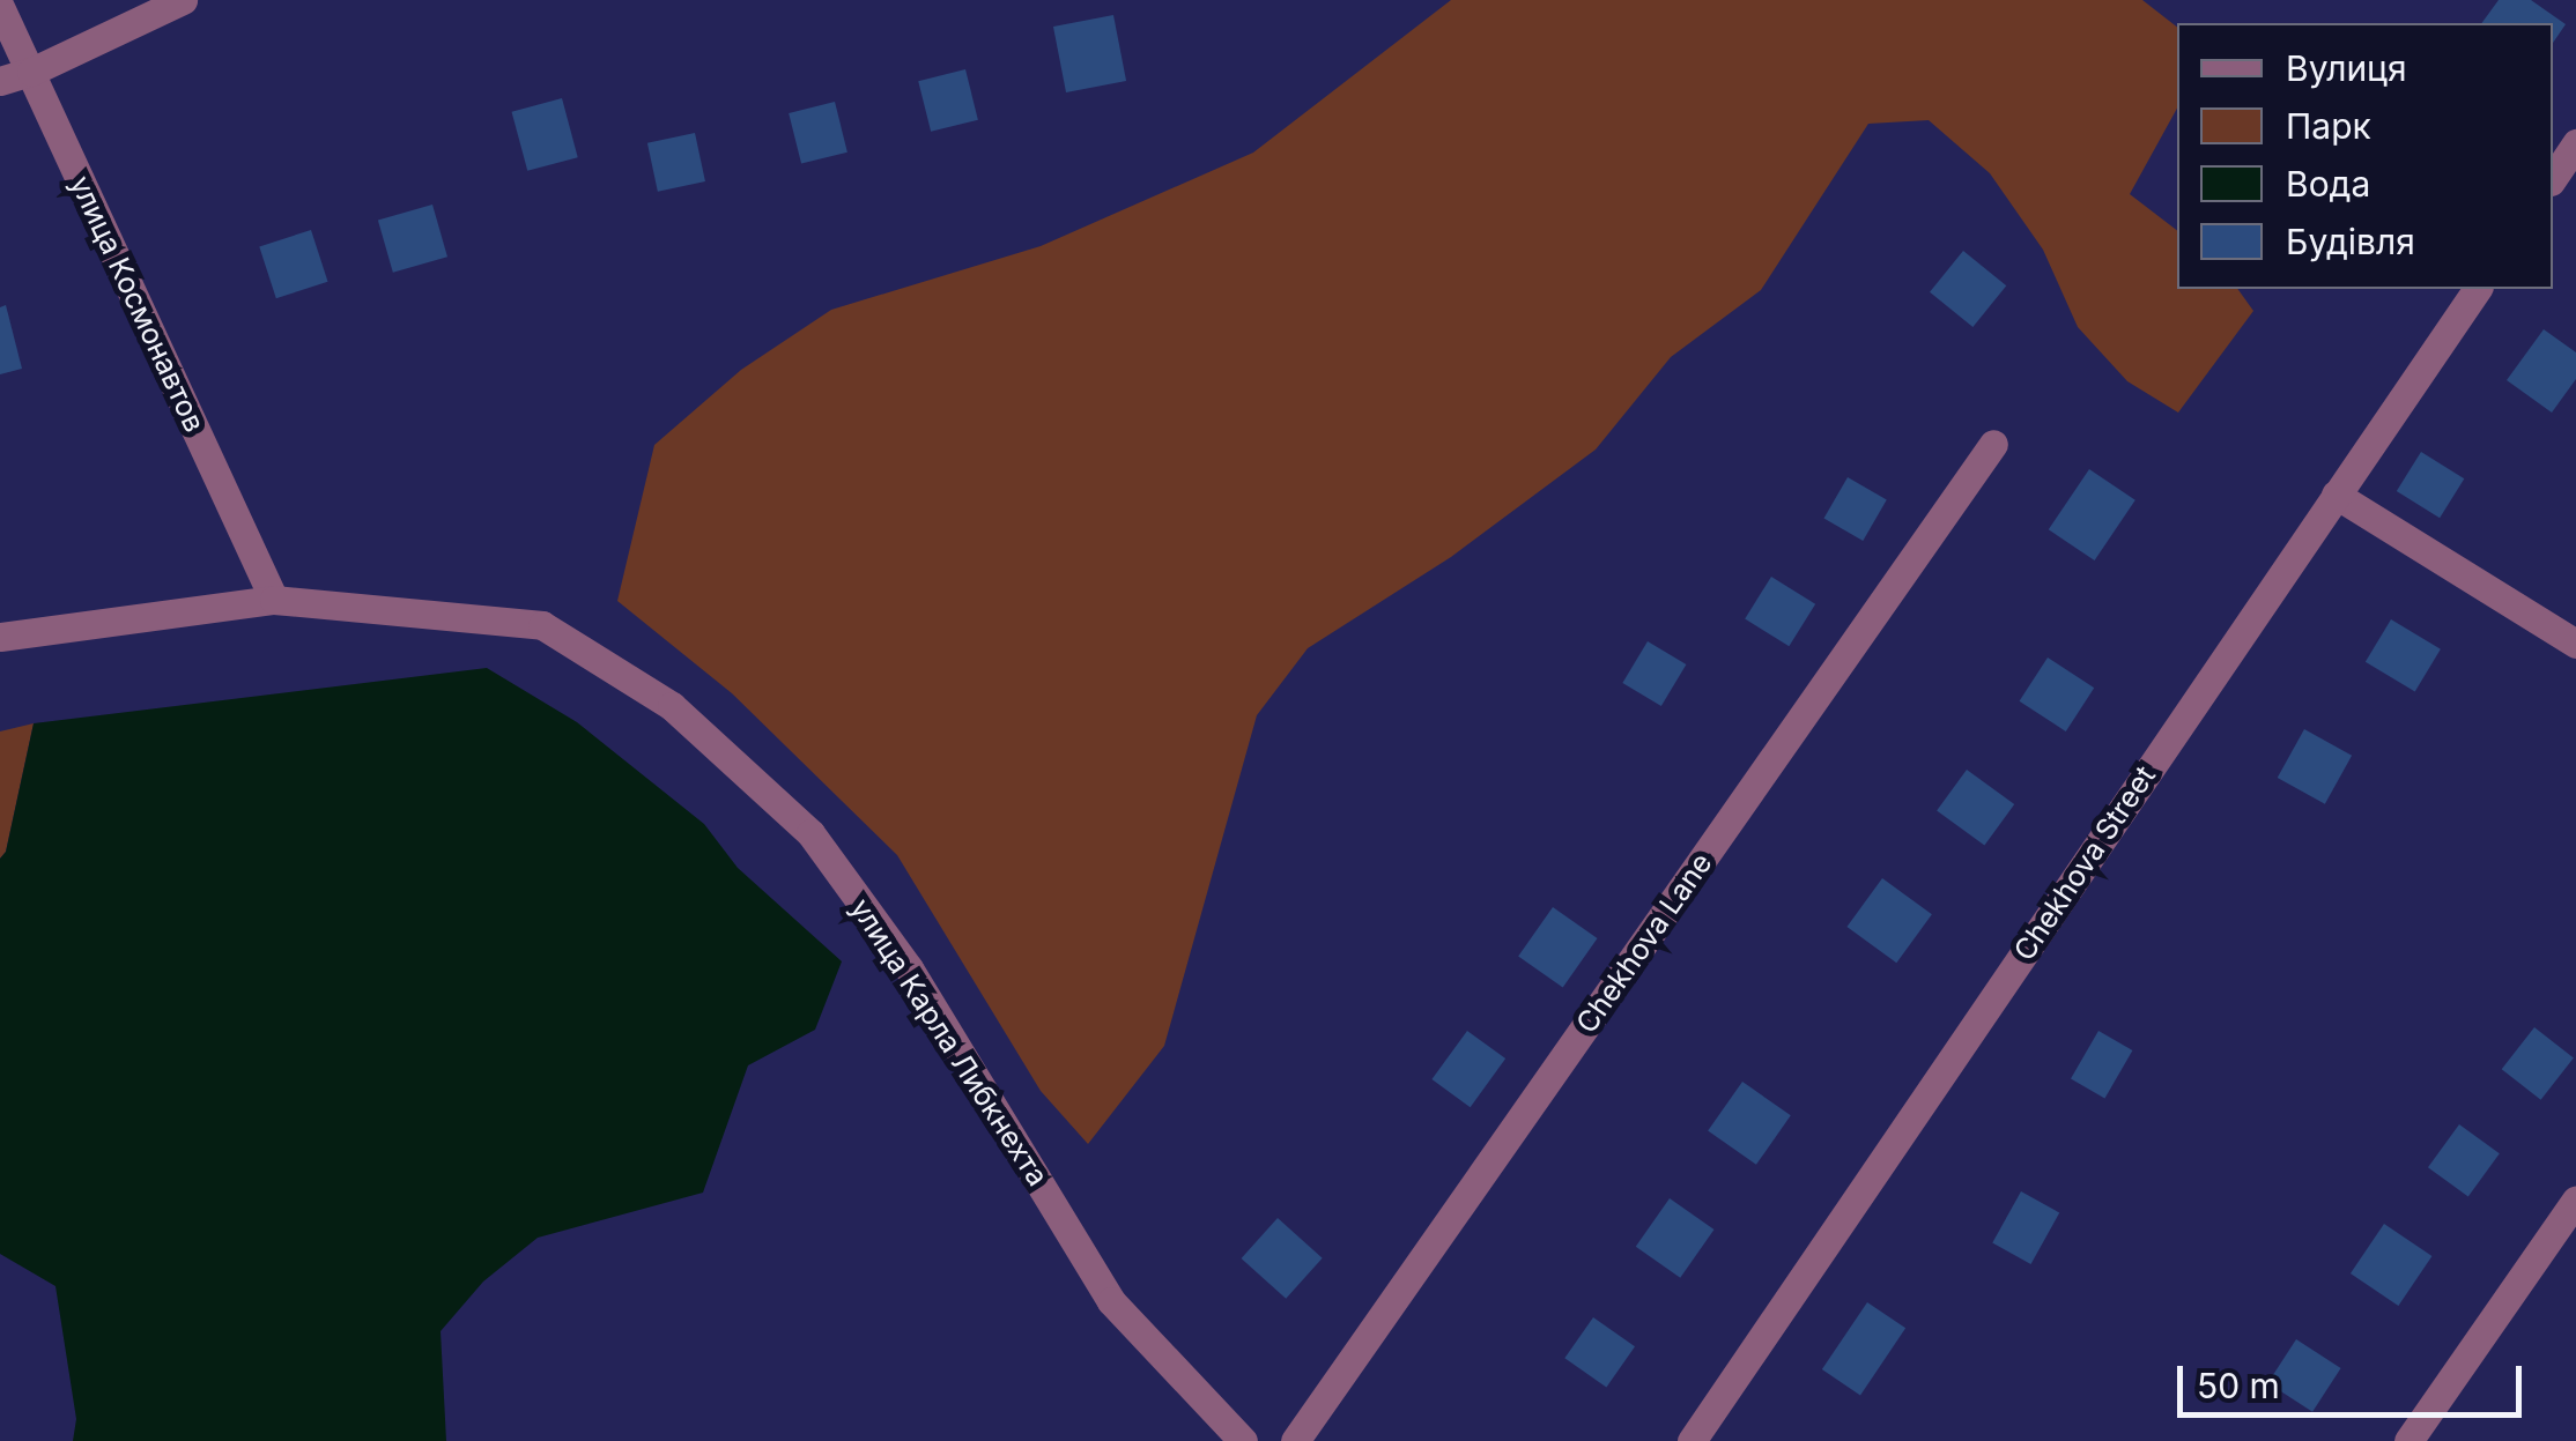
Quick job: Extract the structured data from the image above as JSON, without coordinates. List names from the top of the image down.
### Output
{
  "streets": {
    "street": [
      "улица Космонавтов",
      "Chekhova Street",
      "Chekhova Lane",
      "улица Карла Либкнехта"
    ]
  },
  "crossings": [
    ["улица Космонавтов", "улица Карла Либкнехта"]
  ],
  "legend": [
    "Вулиця",
    "Парк",
    "Вода",
    "Будівля"
  ],
  "scale_bar": "50 m"
}
